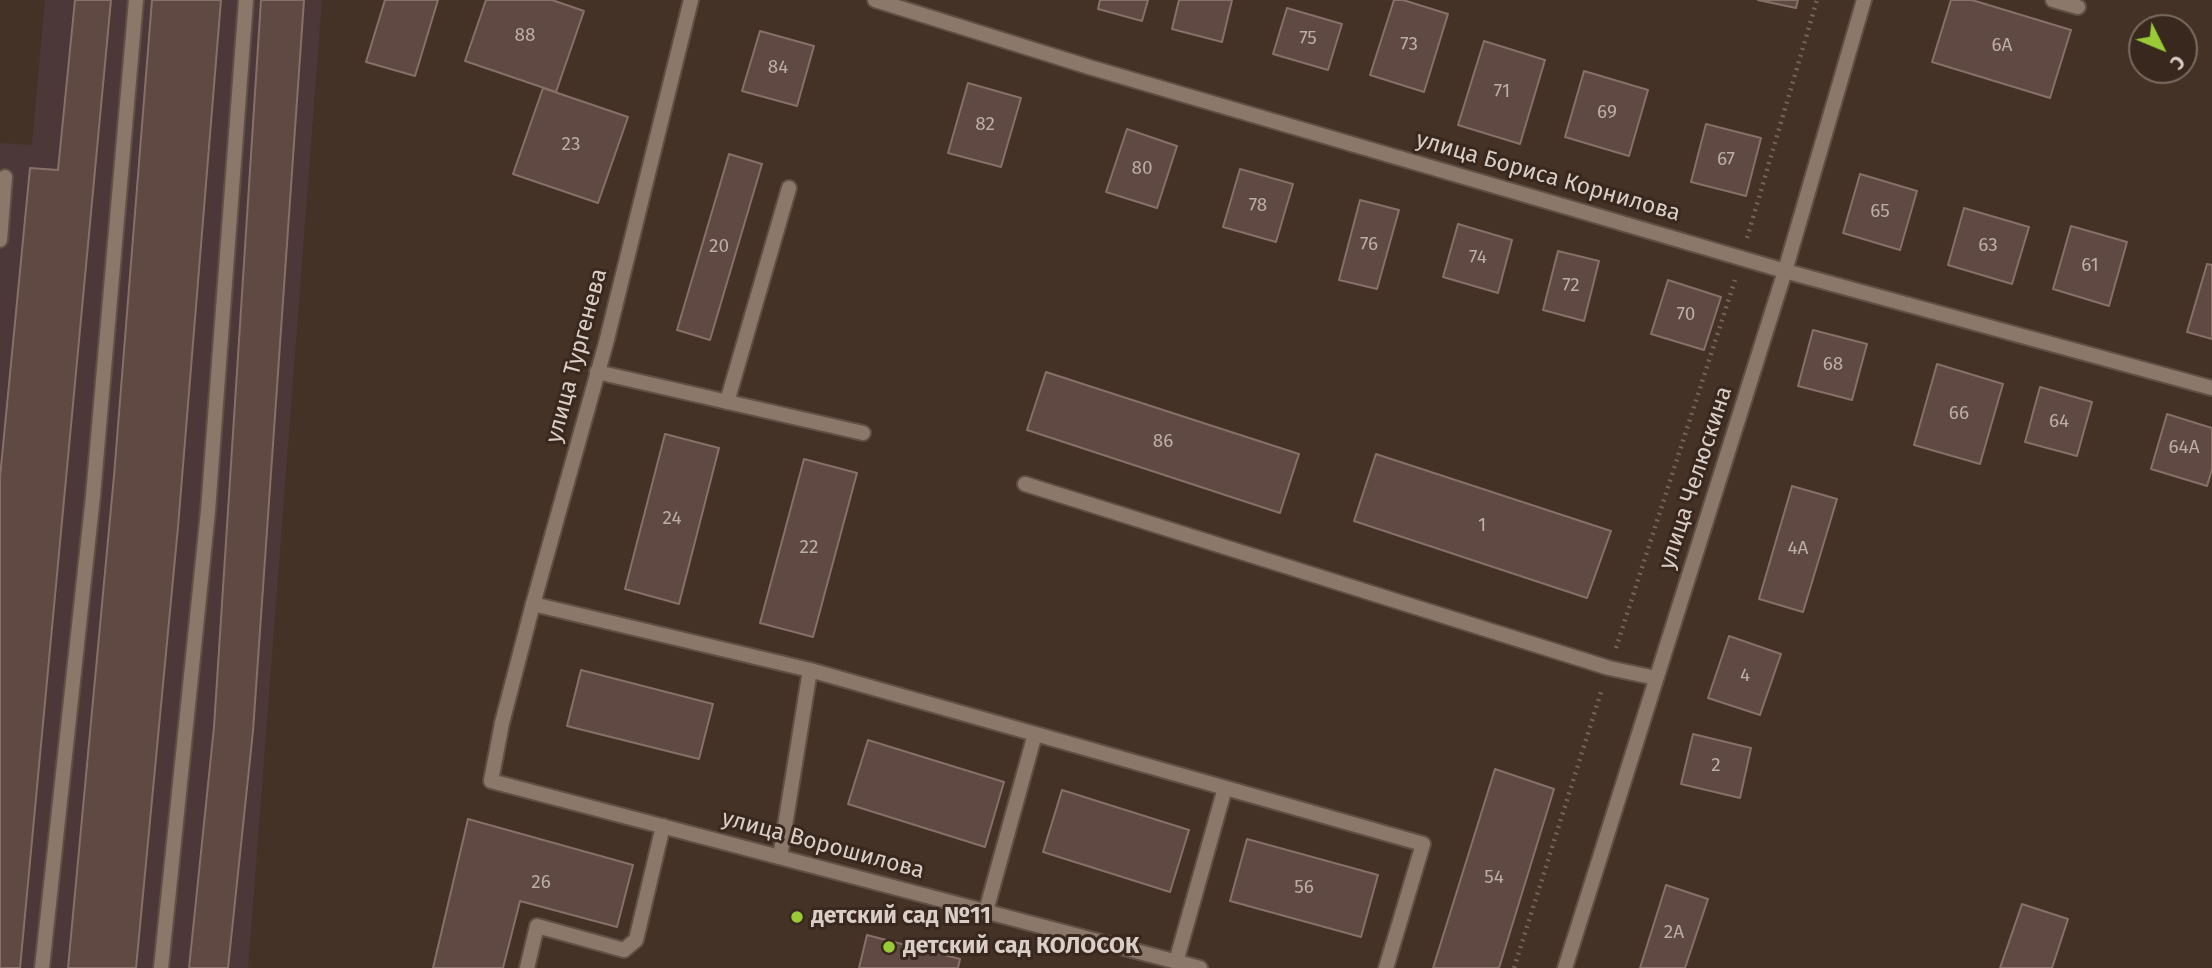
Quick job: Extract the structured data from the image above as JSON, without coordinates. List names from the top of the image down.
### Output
{
  "streets": {
    "street": [
      "улица Бориса Корнилова",
      "улица Тургенева",
      "улица Челюскина",
      "улица Ворошилова"
    ]
  },
  "crossings": [
    ["улица Бориса Корнилова", "улица Челюскина"],
    ["улица Тургенева", "улица Ворошилова"]
  ],
  "places": ["детский сад №11", "детский сад КОЛОСОК"],
  "house_numbers": [
    "88",
    "75",
    "73",
    "6А",
    "84",
    "71",
    "69",
    "82",
    "23",
    "67",
    "80",
    "78",
    "65",
    "76",
    "63",
    "20",
    "74",
    "61",
    "72",
    "70",
    "68",
    "66",
    "64",
    "86",
    "64А",
    "24",
    "1",
    "22",
    "4А",
    "4",
    "2",
    "54",
    "26",
    "56",
    "2А"
  ],
  "north": "bottom right"
}
